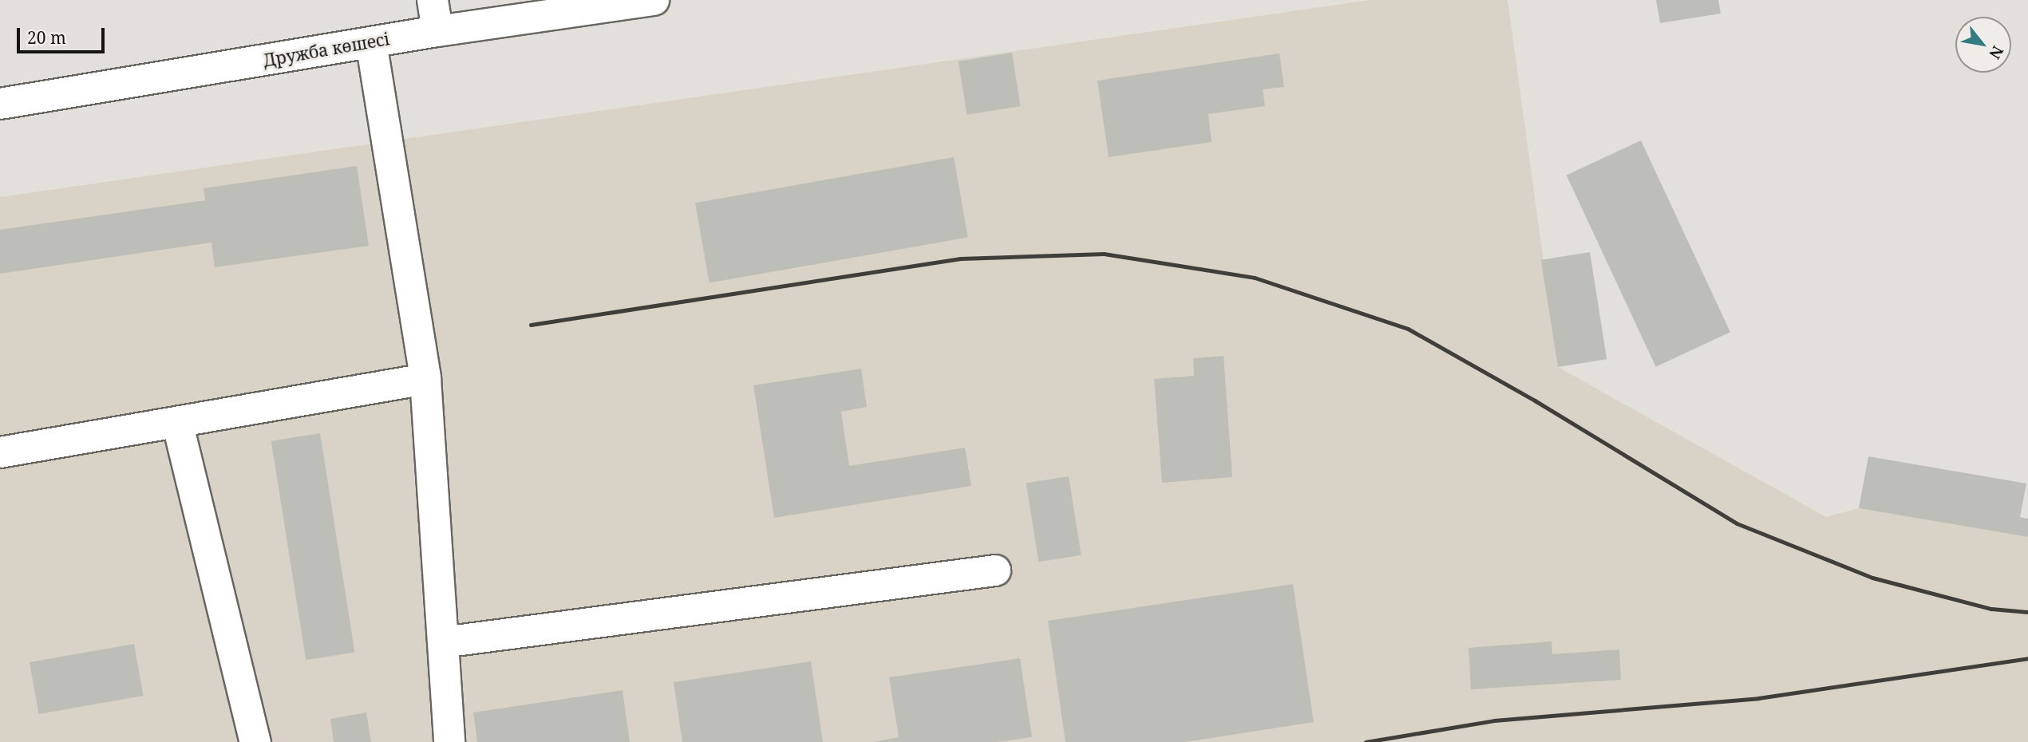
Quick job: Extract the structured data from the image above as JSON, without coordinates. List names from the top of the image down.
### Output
{
  "streets": {
    "street": ["Дружба көшесі"]
  },
  "scale_bar": "20 m",
  "north": "bottom right"
}
